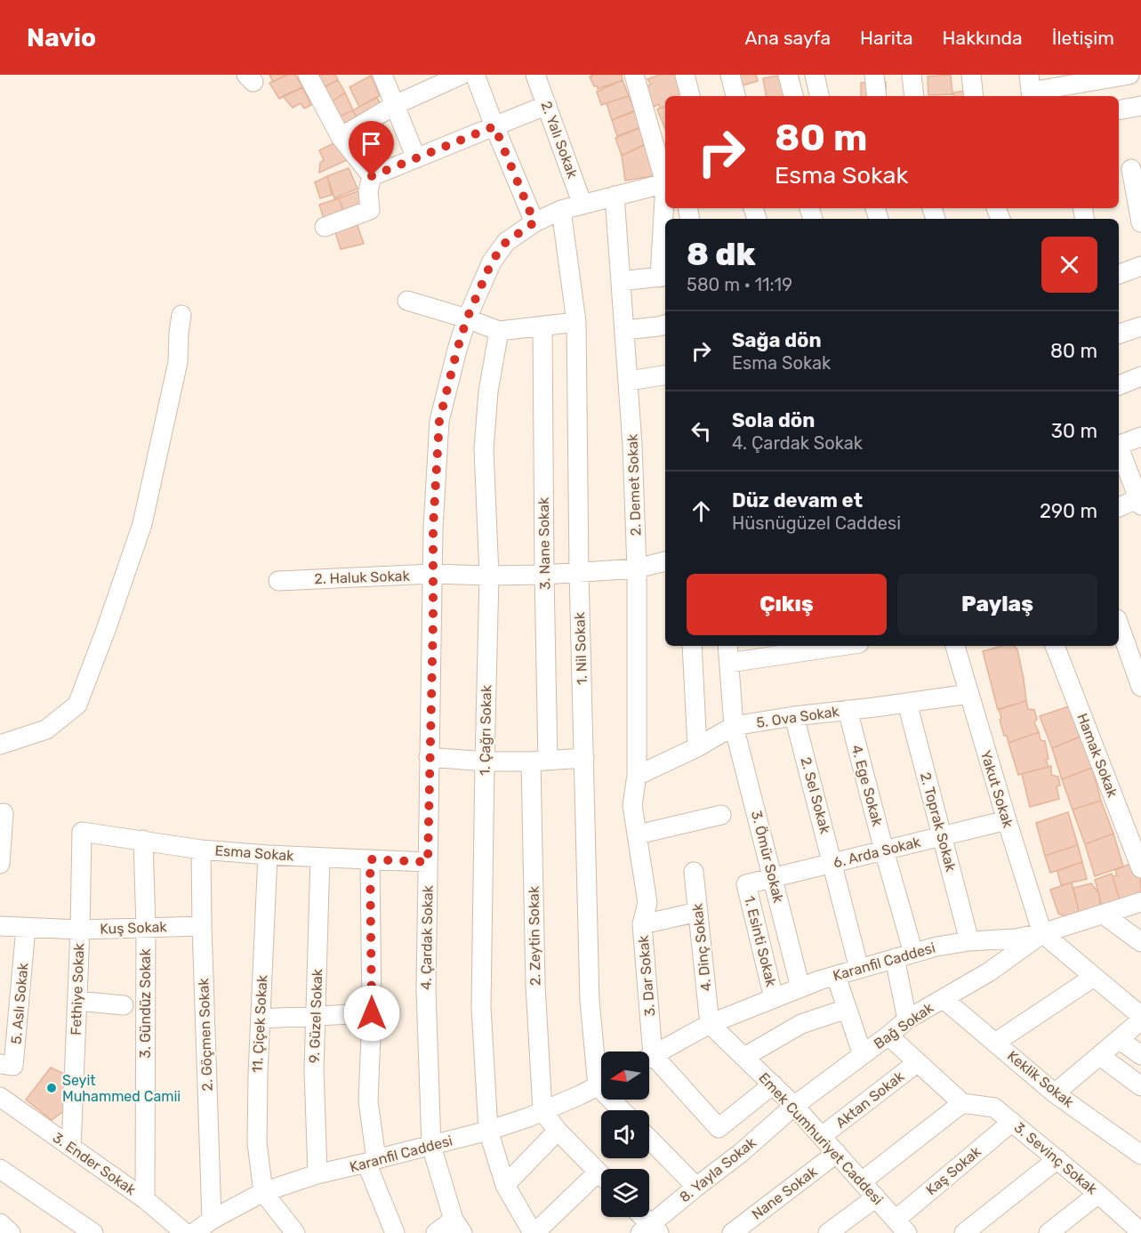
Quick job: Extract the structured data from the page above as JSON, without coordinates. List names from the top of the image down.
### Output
{
  "streets": {
    "street": [
      "2. Yalı Sokak",
      "2. Demet Sokak",
      "3. Nane Sokak",
      "2. Haluk Sokak",
      "1. Nil Sokak",
      "5. Ova Sokak",
      "1. Çağrı Sokak",
      "Hamak Sokak",
      "4. Ege Sokak",
      "Yakut Sokak",
      "2. Sel Sokak",
      "2. Toprak Sokak",
      "6. Arda Sokak",
      "Esma Sokak",
      "3. Ömür Sokak",
      "Kuş Sokak",
      "2. Zeytin Sokak",
      "4. Çardak Sokak",
      "1. Esinti Sokak",
      "4. Dinç Sokak",
      "Karanfil Caddesi",
      "3. Dar Sokak",
      "Fethiye Sokak",
      "5. Aslı Sokak",
      "3. Gündüz Sokak",
      "9. Güzel Sokak",
      "11. Çiçek Sokak",
      "Bağ Sokak",
      "2. Göçmen Sokak",
      "Keklik Sokak",
      "Aktan Sokak",
      "Emek Cumhuriyet Caddesi",
      "3. Sevinç Sokak",
      "3. Ender Sokak",
      "8. Yayla Sokak",
      "Kaş Sokak",
      "Nane Sokak"
    ]
  },
  "crossings": [
    ["2. Yalı Sokak", "4. Çardak Sokak"],
    ["2. Demet Sokak", "2. Haluk Sokak"],
    ["2. Demet Sokak", "5. Ova Sokak"],
    ["2. Demet Sokak", "4. Çardak Sokak"],
    ["2. Demet Sokak", "3. Dar Sokak"],
    ["3. Nane Sokak", "2. Haluk Sokak"],
    ["3. Nane Sokak", "2. Zeytin Sokak"],
    ["2. Haluk Sokak", "1. Nil Sokak"],
    ["2. Haluk Sokak", "1. Çağrı Sokak"],
    ["2. Haluk Sokak", "4. Çardak Sokak"],
    ["1. Nil Sokak", "4. Çardak Sokak"],
    ["5. Ova Sokak", "4. Ege Sokak"],
    ["5. Ova Sokak", "Yakut Sokak"],
    ["5. Ova Sokak", "2. Sel Sokak"],
    ["5. Ova Sokak", "2. Toprak Sokak"],
    ["5. Ova Sokak", "3. Ömür Sokak"],
    ["5. Ova Sokak", "3. Dar Sokak"],
    ["1. Çağrı Sokak", "Karanfil Caddesi"],
    ["4. Ege Sokak", "6. Arda Sokak"],
    ["4. Ege Sokak", "Karanfil Caddesi"],
    ["Yakut Sokak", "6. Arda Sokak"],
    ["Yakut Sokak", "Karanfil Caddesi"],
    ["Yakut Sokak", "Bağ Sokak"],
    ["2. Sel Sokak", "6. Arda Sokak"],
    ["2. Sel Sokak", "Karanfil Caddesi"],
    ["2. Toprak Sokak", "6. Arda Sokak"],
    ["2. Toprak Sokak", "Karanfil Caddesi"],
    ["6. Arda Sokak", "3. Ömür Sokak"],
    ["6. Arda Sokak", "1. Esinti Sokak"],
    ["Esma Sokak", "4. Çardak Sokak"],
    ["Esma Sokak", "Fethiye Sokak"],
    ["Esma Sokak", "3. Gündüz Sokak"],
    ["Esma Sokak", "9. Güzel Sokak"],
    ["Esma Sokak", "11. Çiçek Sokak"],
    ["Esma Sokak", "2. Göçmen Sokak"],
    ["3. Ömür Sokak", "Karanfil Caddesi"],
    ["Kuş Sokak", "Fethiye Sokak"],
    ["Kuş Sokak", "5. Aslı Sokak"],
    ["Kuş Sokak", "3. Gündüz Sokak"],
    ["Kuş Sokak", "2. Göçmen Sokak"],
    ["2. Zeytin Sokak", "Karanfil Caddesi"],
    ["4. Çardak Sokak", "Karanfil Caddesi"],
    ["1. Esinti Sokak", "Karanfil Caddesi"],
    ["4. Dinç Sokak", "Karanfil Caddesi"],
    ["4. Dinç Sokak", "Emek Cumhuriyet Caddesi"],
    ["Karanfil Caddesi", "9. Güzel Sokak"],
    ["Karanfil Caddesi", "11. Çiçek Sokak"],
    ["Karanfil Caddesi", "Bağ Sokak"],
    ["Karanfil Caddesi", "2. Göçmen Sokak"],
    ["Karanfil Caddesi", "Emek Cumhuriyet Caddesi"],
    ["Fethiye Sokak", "3. Ender Sokak"],
    ["3. Gündüz Sokak", "3. Ender Sokak"],
    ["Bağ Sokak", "Keklik Sokak"],
    ["Bağ Sokak", "Emek Cumhuriyet Caddesi"],
    ["Bağ Sokak", "8. Yayla Sokak"],
    ["Aktan Sokak", "Emek Cumhuriyet Caddesi"],
    ["Emek Cumhuriyet Caddesi", "8. Yayla Sokak"],
    ["Emek Cumhuriyet Caddesi", "Kaş Sokak"],
    ["Emek Cumhuriyet Caddesi", "Nane Sokak"],
    ["3. Sevinç Sokak", "Kaş Sokak"]
  ],
  "places": ["Seyit Muhammed Camii"],
  "north": "left",
  "page": {
    "header": "Navio",
    "nav": [
      "Ana sayfa",
      "Harita",
      "Hakkında",
      "İletişim"
    ],
    "turn": ["80 m", "Esma Sokak"],
    "heading": ["8 dk", "580 m · 11:19"],
    "list": [
      {
        "name": "Sağa dön",
        "note": "Esma Sokak",
        "value": "80 m"
      },
      {
        "name": "Sola dön",
        "note": "4. Çardak Sokak",
        "value": "30 m"
      },
      {
        "name": "Düz devam et",
        "note": "Hüsnügüzel Caddesi",
        "value": "290 m"
      }
    ],
    "buttons": ["Çıkış", "Paylaş"]
  }
}
